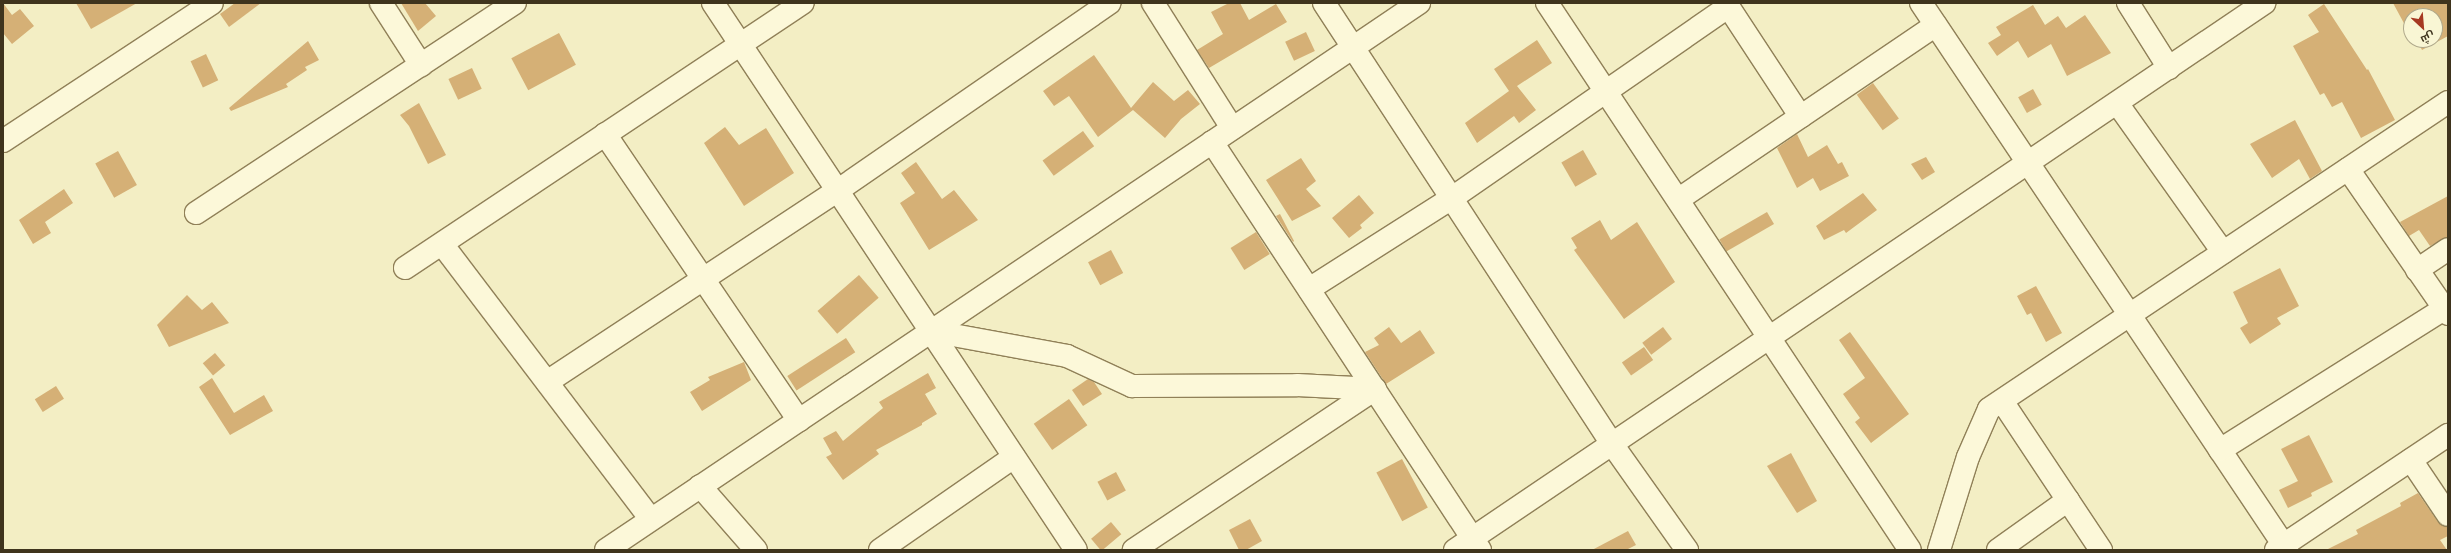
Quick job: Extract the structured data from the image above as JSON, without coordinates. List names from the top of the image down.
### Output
{
  "north": "bottom right"
}
